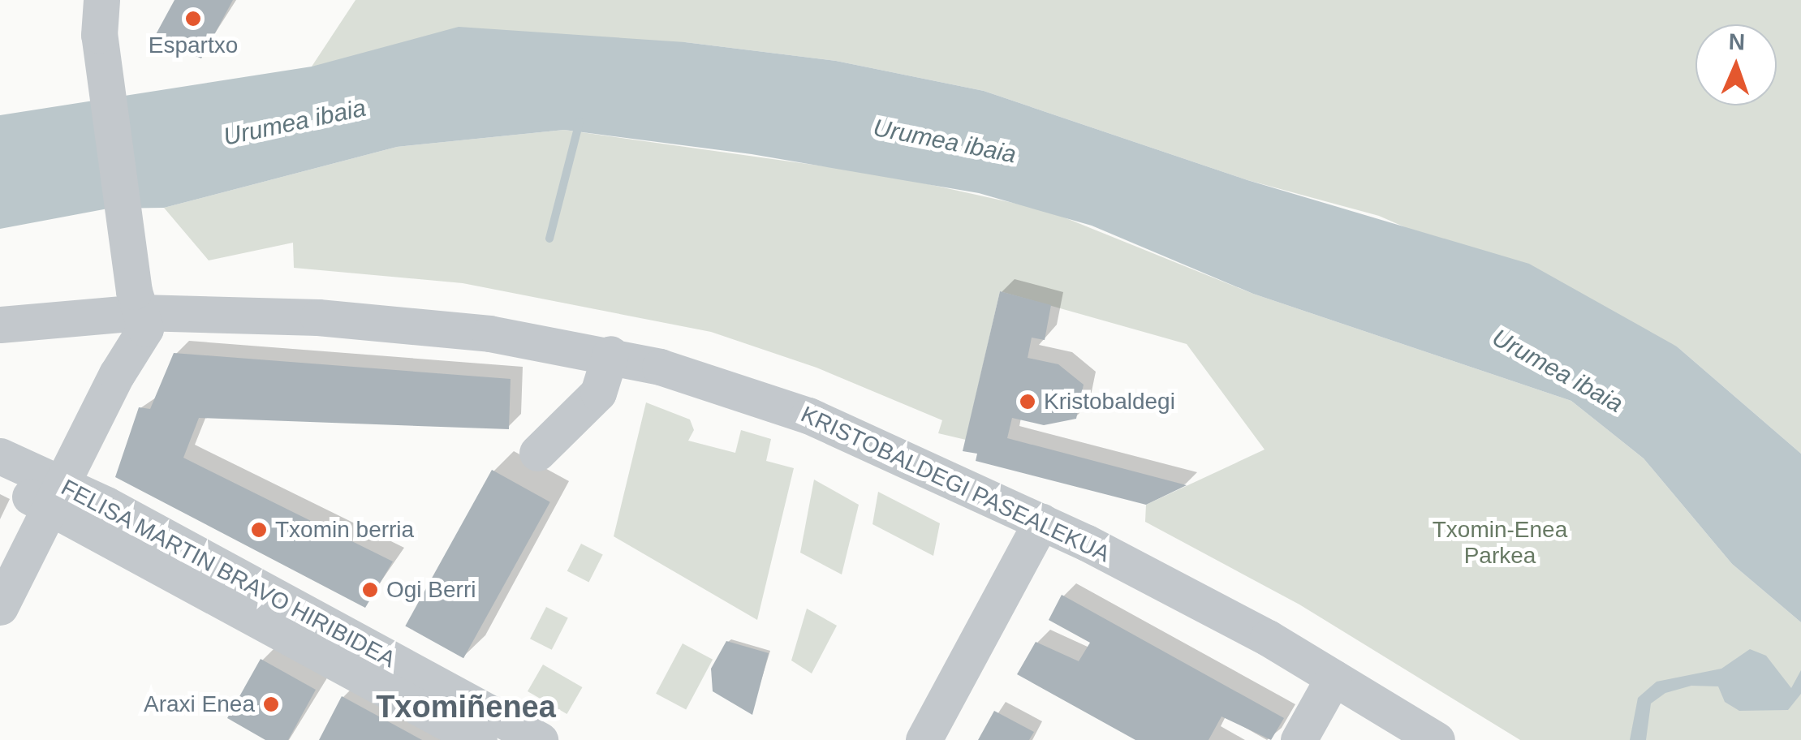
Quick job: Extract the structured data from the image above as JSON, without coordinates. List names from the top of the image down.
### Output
{
  "streets": {
    "street": ["KRISTOBALDEGI PASEALEKUA", "FELISA MARTIN BRAVO HIRIBIDEA"]
  },
  "districts": ["Txomiñenea"],
  "water": ["Urumea ibaia"],
  "parks": ["Txomin-Enea Parkea"],
  "places": [
    "Espartxo",
    "Kristobaldegi",
    "Txomin berria",
    "Ogi Berri",
    "Araxi Enea"
  ],
  "north": "top"
}
